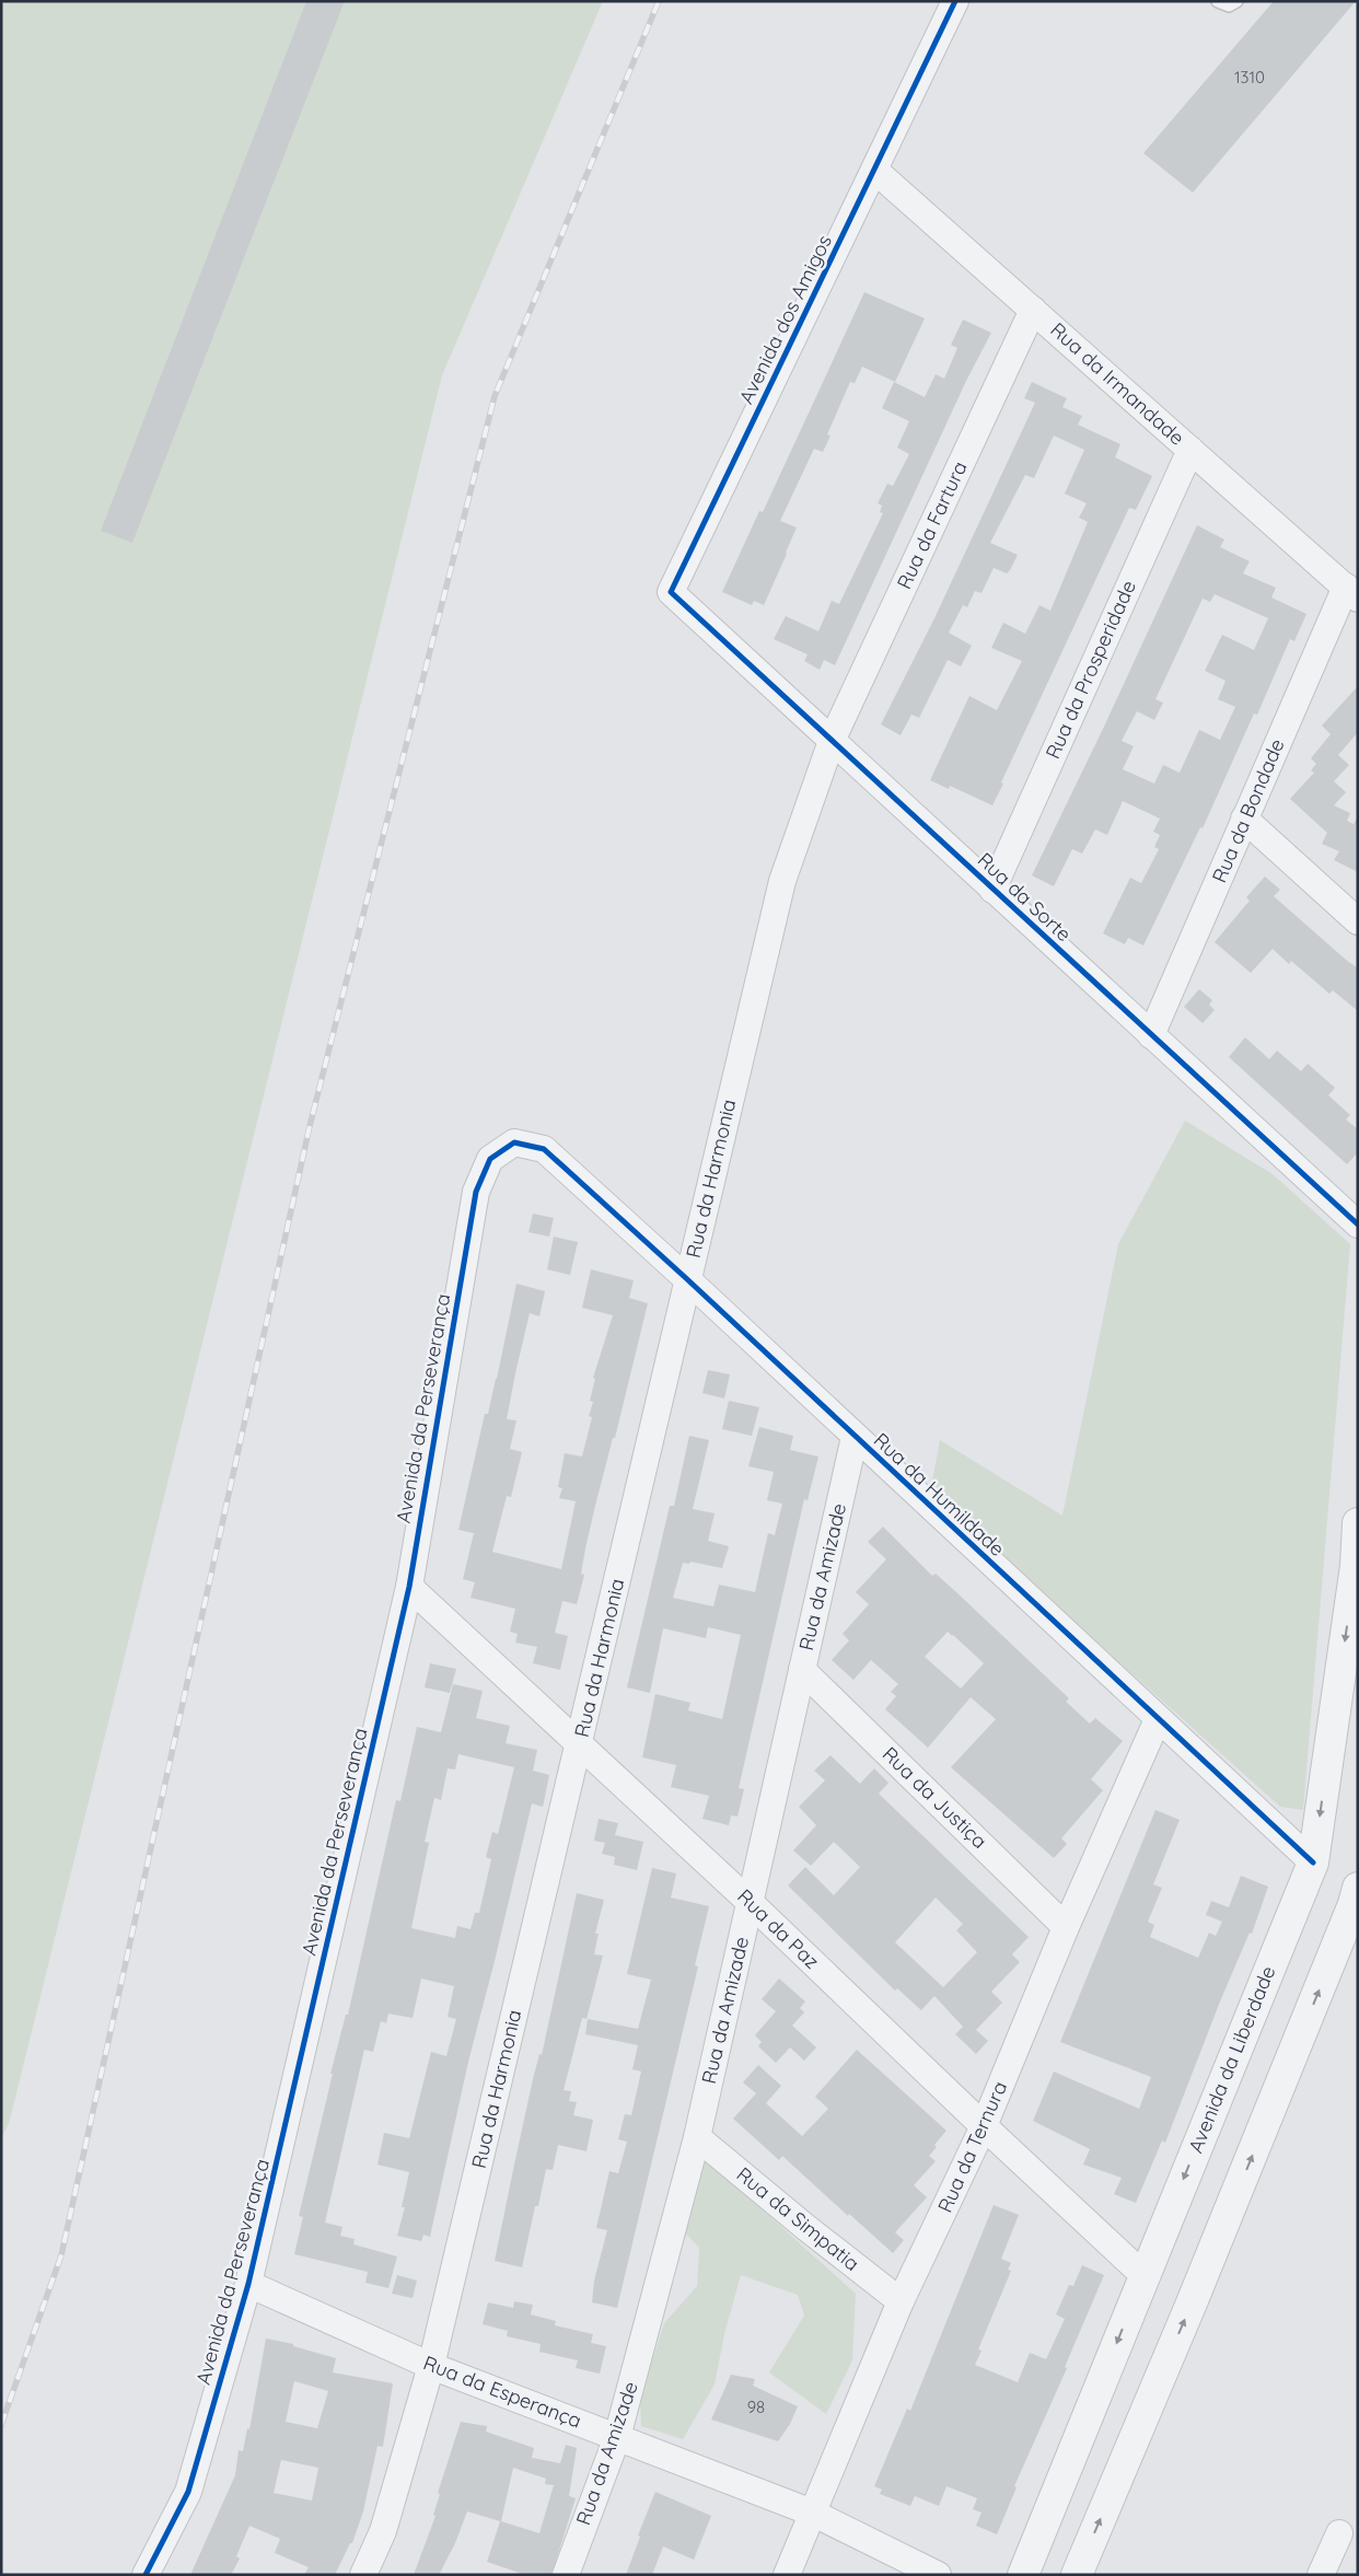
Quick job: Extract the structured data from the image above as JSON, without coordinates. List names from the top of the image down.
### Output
{
  "streets": {
    "street": [
      "Avenida dos Amigos",
      "Rua da Irmandade",
      "Rua da Fartura",
      "Rua da Prosperidade",
      "Rua da Bondade",
      "Rua da Sorte",
      "Rua da Harmonia",
      "Avenida da Perseverança",
      "Rua da Humildade",
      "Rua da Amizade",
      "Rua da Justiça",
      "Rua da Paz",
      "Avenida da Liberdade",
      "Rua da Ternura",
      "Rua da Simpatia",
      "Rua da Esperança"
    ]
  },
  "crossings": [
    ["Avenida dos Amigos", "Rua da Irmandade"],
    ["Avenida dos Amigos", "Rua da Sorte"],
    ["Rua da Irmandade", "Rua da Fartura"],
    ["Rua da Irmandade", "Rua da Prosperidade"],
    ["Rua da Irmandade", "Rua da Bondade"],
    ["Rua da Fartura", "Rua da Sorte"],
    ["Rua da Fartura", "Rua da Harmonia"],
    ["Rua da Prosperidade", "Rua da Sorte"],
    ["Rua da Bondade", "Rua da Sorte"],
    ["Rua da Sorte", "Rua da Harmonia"],
    ["Rua da Harmonia", "Rua da Humildade"],
    ["Rua da Harmonia", "Rua da Paz"],
    ["Rua da Harmonia", "Rua da Esperança"],
    ["Avenida da Perseverança", "Rua da Humildade"],
    ["Avenida da Perseverança", "Rua da Paz"],
    ["Avenida da Perseverança", "Rua da Esperança"],
    ["Rua da Humildade", "Rua da Amizade"],
    ["Rua da Humildade", "Avenida da Liberdade"],
    ["Rua da Humildade", "Rua da Ternura"],
    ["Rua da Amizade", "Rua da Justiça"],
    ["Rua da Amizade", "Rua da Paz"],
    ["Rua da Amizade", "Rua da Simpatia"],
    ["Rua da Amizade", "Rua da Esperança"],
    ["Rua da Justiça", "Rua da Ternura"],
    ["Rua da Paz", "Avenida da Liberdade"],
    ["Rua da Paz", "Rua da Ternura"],
    ["Rua da Ternura", "Rua da Simpatia"],
    ["Rua da Ternura", "Rua da Esperança"]
  ],
  "house_numbers": ["1310", "98"]
}
